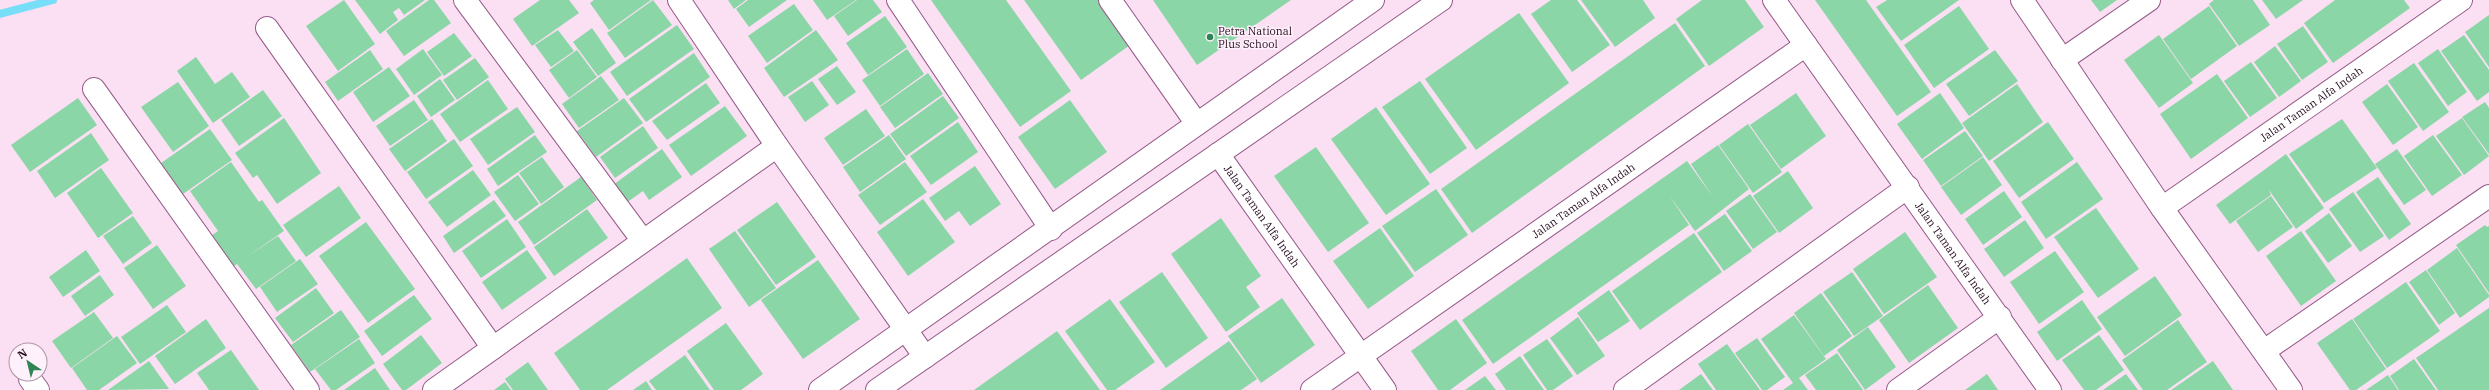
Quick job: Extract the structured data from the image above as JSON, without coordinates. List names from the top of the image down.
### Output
{
  "streets": {
    "street": ["Jalan Taman Alfa Indah"]
  },
  "places": ["Petra National Plus School"],
  "north": "top left"
}
